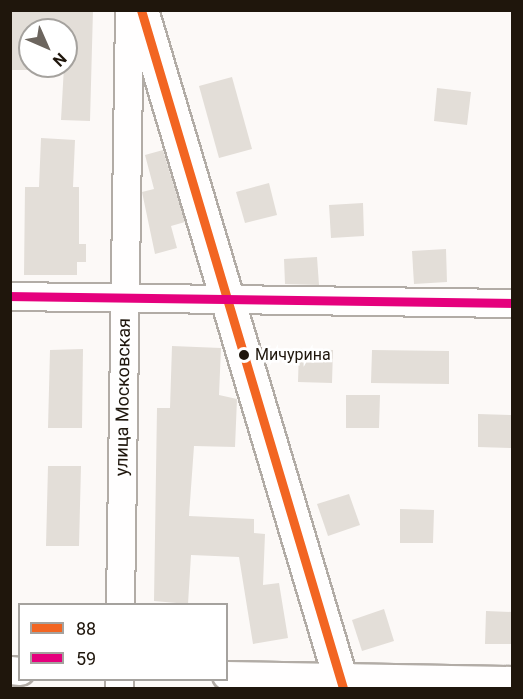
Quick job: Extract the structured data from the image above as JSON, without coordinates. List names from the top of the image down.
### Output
{
  "streets": {
    "street": ["улица Московская"]
  },
  "places": ["Мичурина"],
  "lines": ["transit line 88", "transit line 59"],
  "legend": ["88", "59"],
  "north": "bottom right"
}
